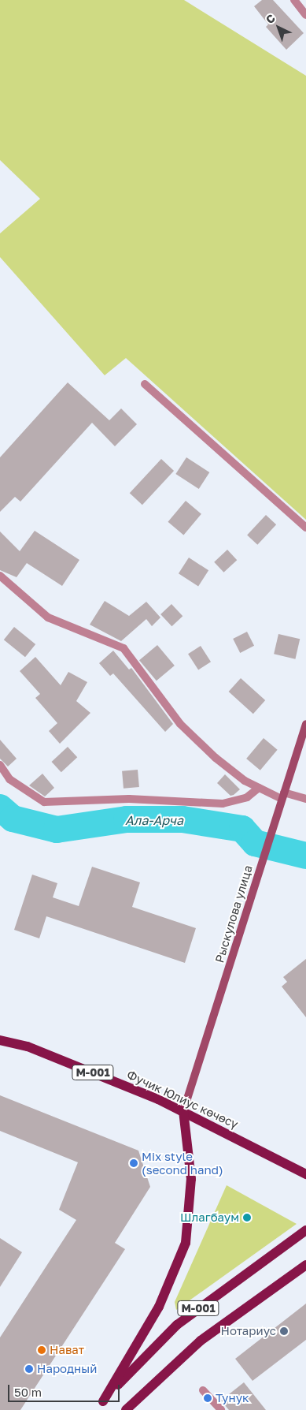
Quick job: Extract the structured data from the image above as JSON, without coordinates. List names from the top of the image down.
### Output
{
  "streets": {
    "main road": [
      "Рыскулова улица",
      "М-001",
      "Фучик Юлиус көчөсү",
      "M-001"
    ]
  },
  "crossings": [
    ["Рыскулова улица", "Фучик Юлиус көчөсү"]
  ],
  "water": ["Ала-Арча"],
  "places": [
    "Mix style (second hand)",
    "Шлагбаум",
    "Нотариус",
    "Нават",
    "Народный",
    "Тунук"
  ],
  "scale_bar": "50 m",
  "north": "top left"
}
